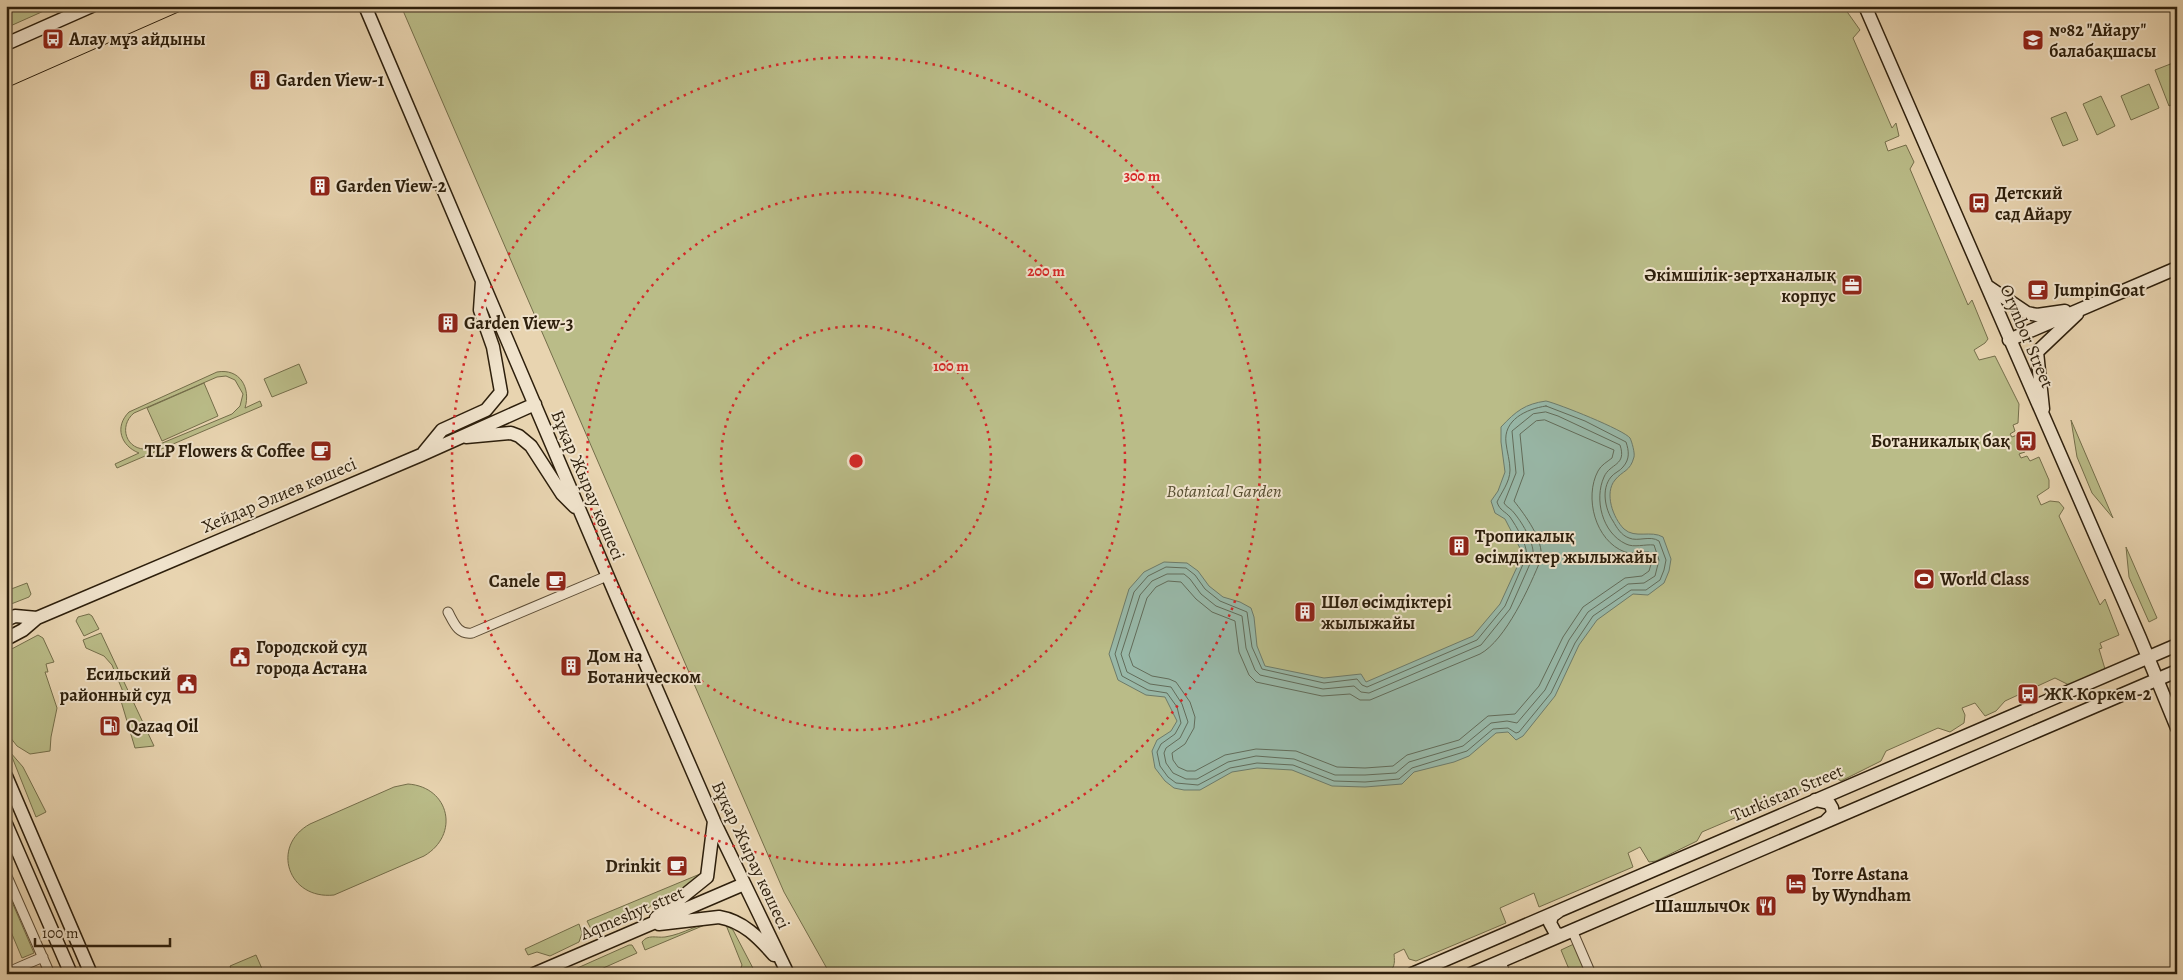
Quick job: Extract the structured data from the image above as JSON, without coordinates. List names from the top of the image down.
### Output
{
  "streets": {
    "street": [
      "Orynbor Street",
      "Бұқар Жырау көшесі",
      "Хейдар Әлиев көшесі",
      "Turkistan Street",
      "Aqmeshyt stret"
    ]
  },
  "crossings": [
    ["Orynbor Street", "Turkistan Street"],
    ["Бұқар Жырау көшесі", "Хейдар Әлиев көшесі"],
    ["Бұқар Жырау көшесі", "Aqmeshyt stret"]
  ],
  "parks": ["Botanical Garden"],
  "places": {
    "bus stop": [
      "Алау мұз айдыны",
      "Детский сад Айару",
      "Ботаникалық бақ",
      "ЖК Коркем-2"
    ],
    "school or university": ["№82 \"Айару\" балабақшасы"],
    "building": [
      "Garden View-1",
      "Garden View-2",
      "Garden View-3",
      "Тропикалық өсімдіктер жылыжайы",
      "Шөл өсімдіктері жылыжайы",
      "Дом на Ботаническом"
    ],
    "office": ["Әкімшілік-зертханалық корпус"],
    "cafe": [
      "JumpinGoat",
      "TLP Flowers & Coffee",
      "Canele",
      "Drinkit"
    ],
    "sports": ["World Class"],
    "public building": ["Городской суд города Астана", "Есильский районный суд"],
    "fuel station": ["Qazaq Oil"],
    "hotel": ["Torre Astana by Wyndham"],
    "restaurant": ["ШашлычОк"]
  },
  "scale_bar": "100 m",
  "rings": ["300 m", "200 m", "100 m"]
}
